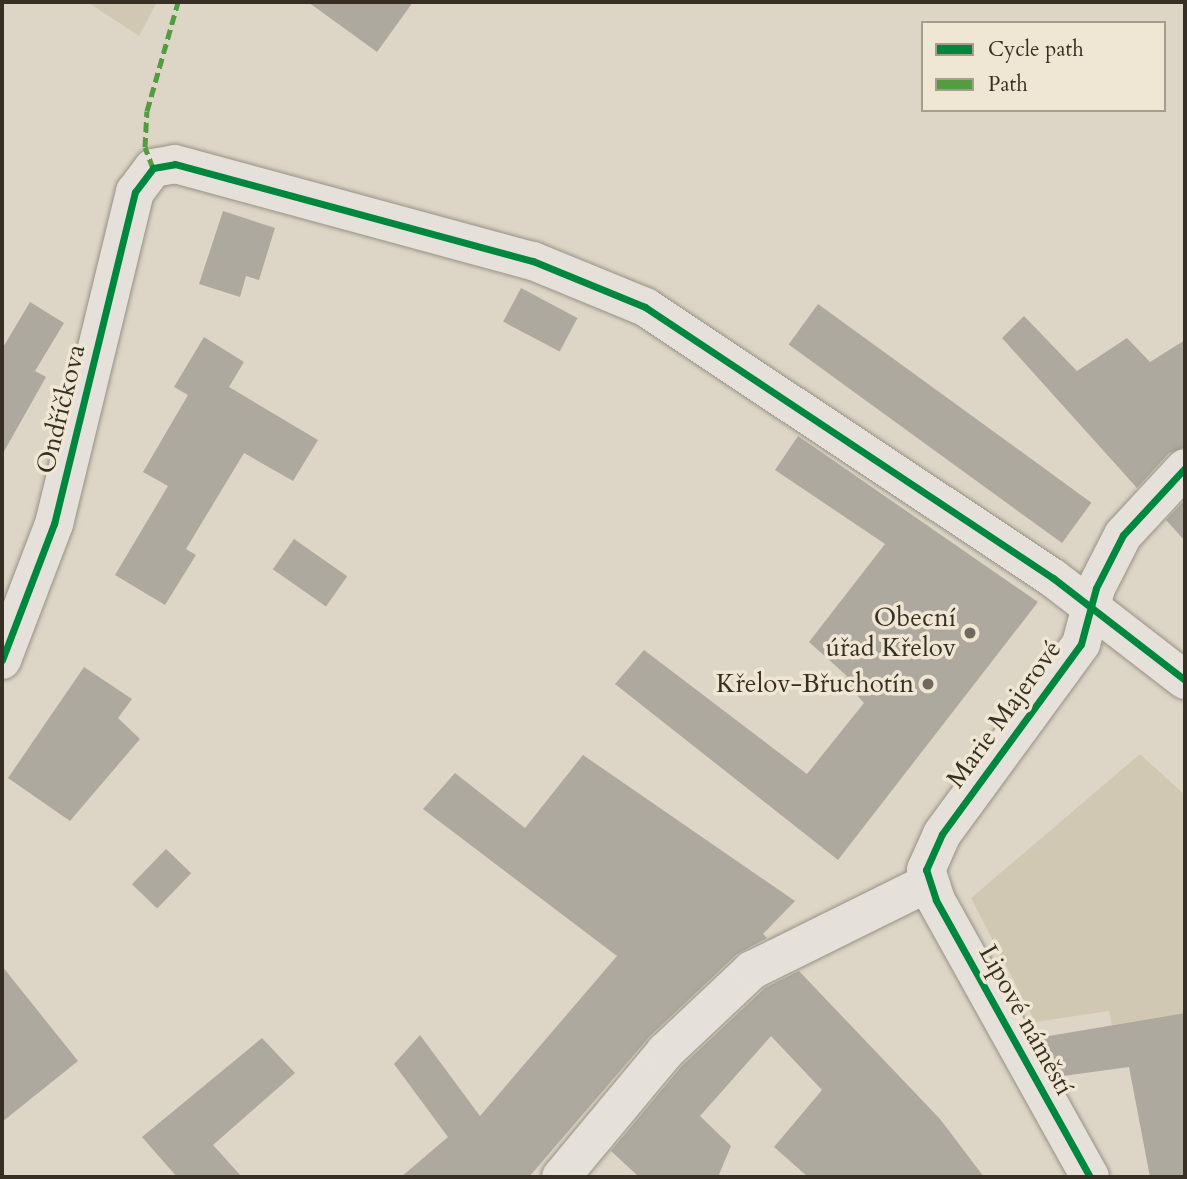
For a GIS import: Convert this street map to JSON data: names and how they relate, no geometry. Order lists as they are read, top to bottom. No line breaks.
{"streets":{"street":["Ondříčkova","Marie Majerové","Lipové náměstí"]},"crossings":[["Ondříčkova","Marie Majerové"],["Marie Majerové","Lipové náměstí"]],"places":["Obecní úřad Křelov","Křelov-Břuchotín"],"legend":["Cycle path","Path"]}
